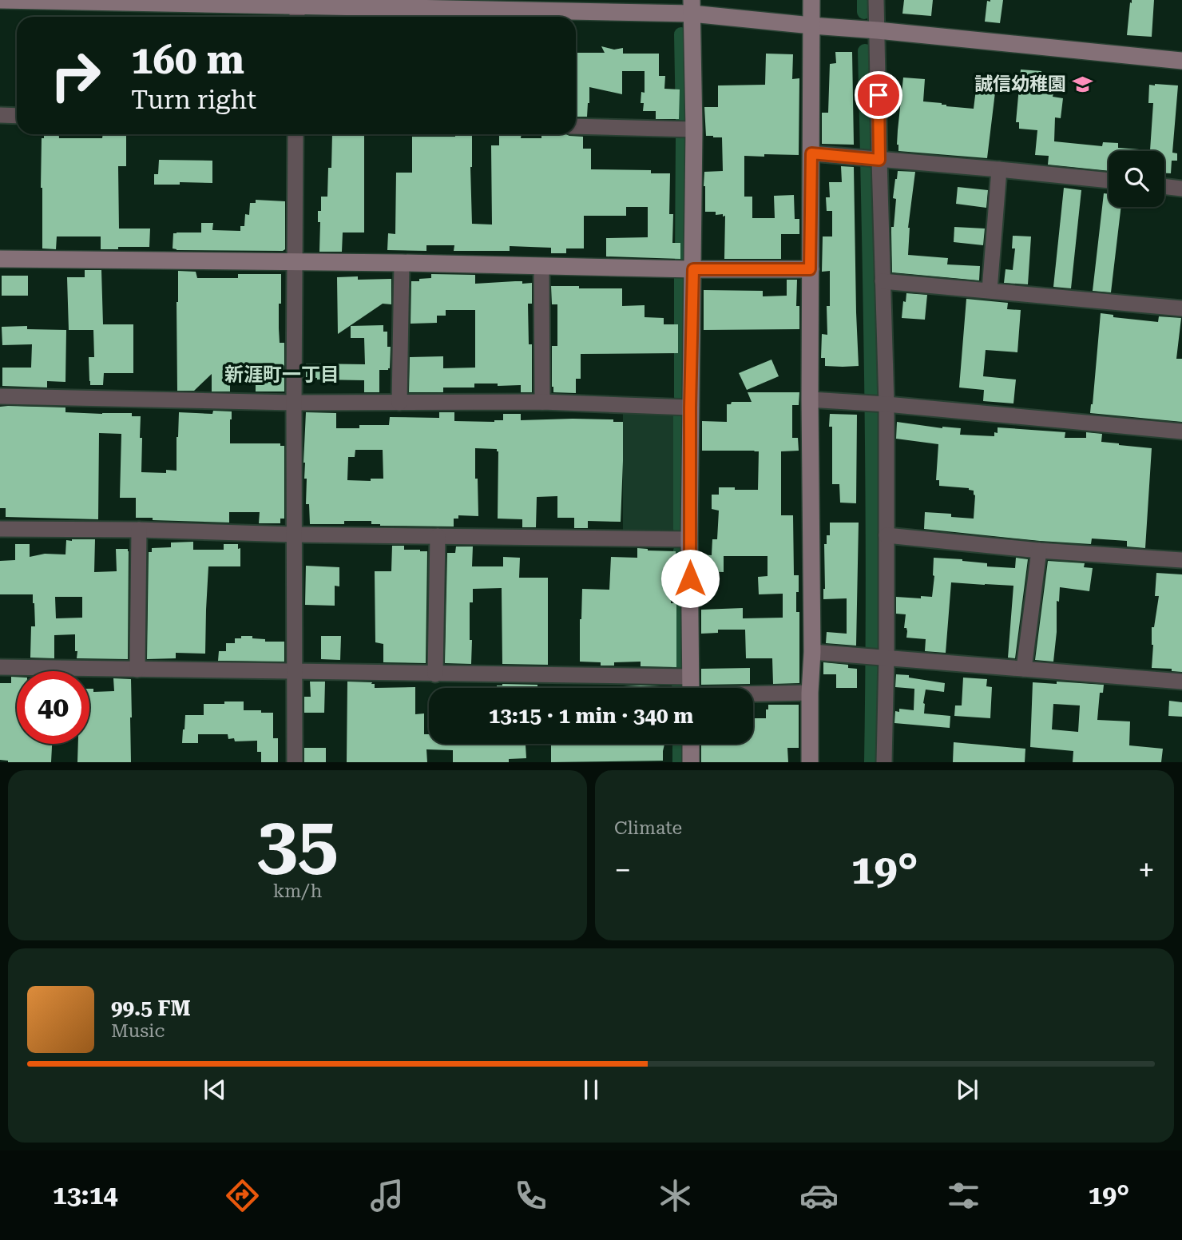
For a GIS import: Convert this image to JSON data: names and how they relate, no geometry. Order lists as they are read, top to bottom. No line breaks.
{"districts":["新涯町一丁目"],"places":{"school or university":["誠信幼稚園"]},"page":{"turn":["160 m","Turn right"],"limit":"40","trip":"13:15 · 1 min · 340 m","tile":[["35","km/h"],"Climate"],"heat":["−","19°","+"],"song":["99.5 FM","Music"],"tabs":["13:14","19°"]}}
